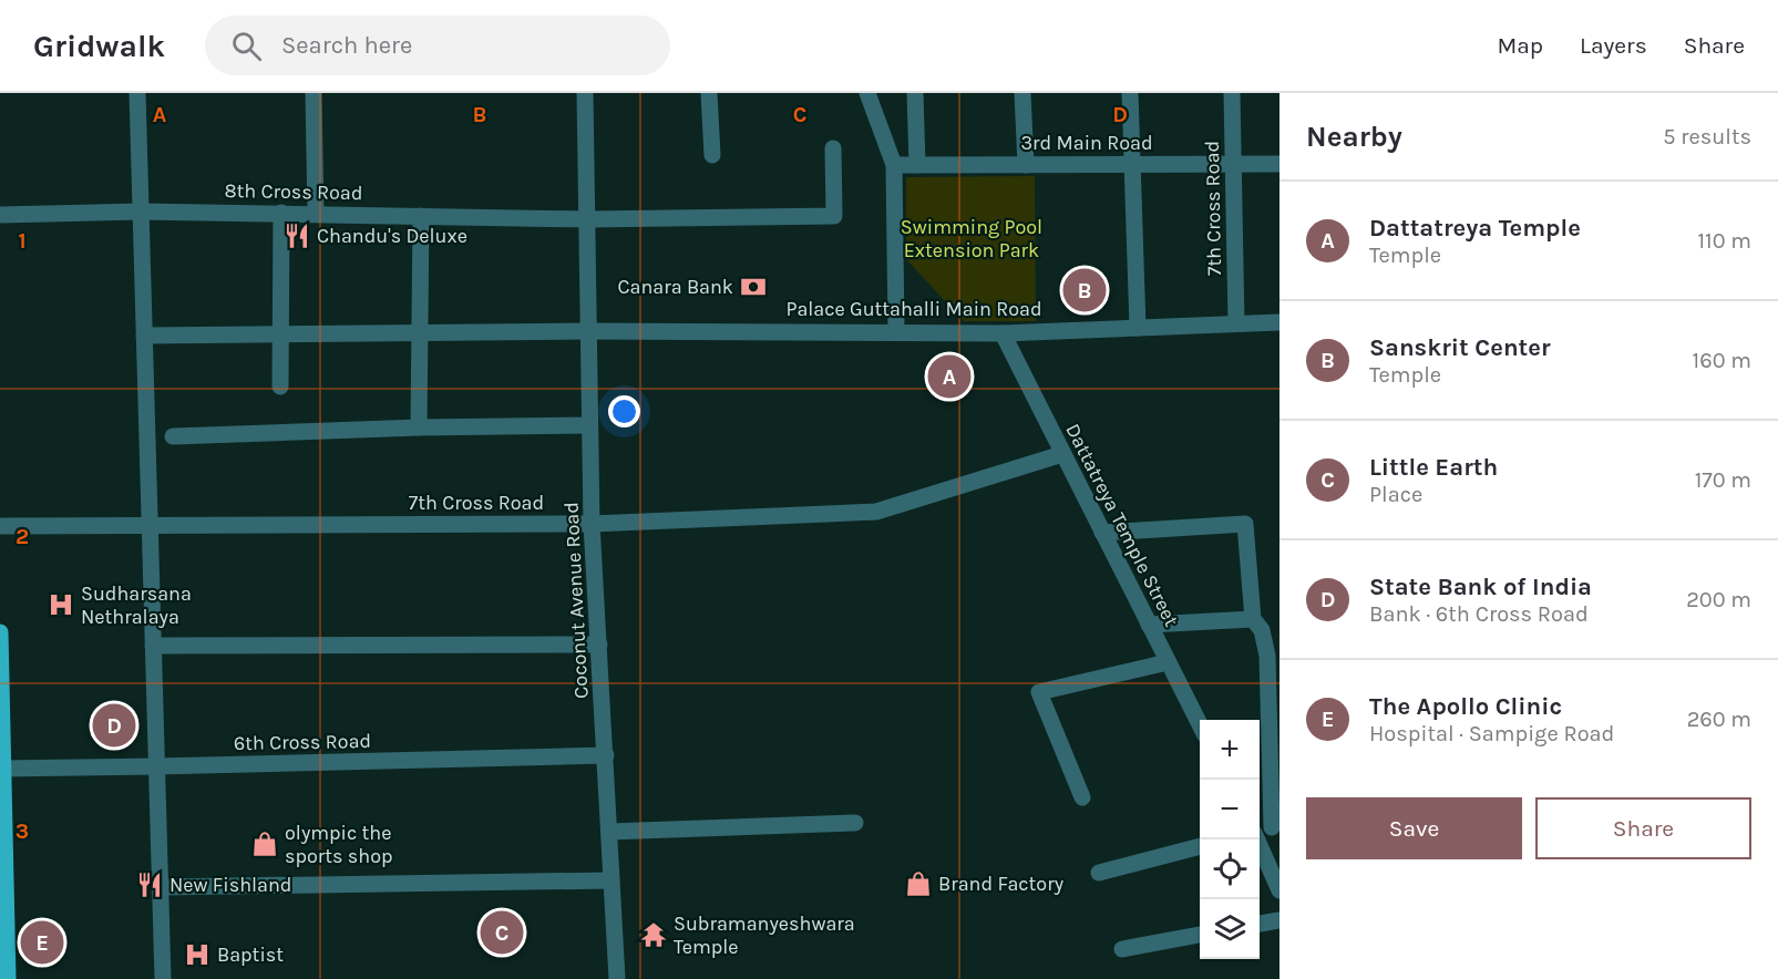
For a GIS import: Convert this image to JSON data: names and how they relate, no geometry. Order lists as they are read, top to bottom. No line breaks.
{"streets":{"street":["3rd Main Road","8th Cross Road","7th Cross Road","Palace Guttahalli Main Road","Dattatreya Temple Street","Coconut Avenue Road","6th Cross Road"]},"crossings":[["3rd Main Road","7th Cross Road"],["8th Cross Road","Coconut Avenue Road"],["7th Cross Road","Palace Guttahalli Main Road"],["7th Cross Road","Dattatreya Temple Street"],["7th Cross Road","Coconut Avenue Road"],["Palace Guttahalli Main Road","Dattatreya Temple Street"],["Palace Guttahalli Main Road","Coconut Avenue Road"],["Coconut Avenue Road","6th Cross Road"]],"parks":["Swimming Pool Extension Park"],"places":{"restaurant":["Chandu's Deluxe","New Fishland"],"bank":["Canara Bank"],"hospital":["Sudharsana Nethralaya","Baptist"],"shop":["olympic the sports shop","Brand Factory"],"temple":["Subramanyeshwara Temple"]},"page":{"header":"Gridwalk","search":"Search here","nav":["Map","Layers","Share"],"heading":["Nearby","5 results"],"list":[{"mark":"A","name":"Dattatreya Temple","note":"Temple","value":"110 m"},{"mark":"B","name":"Sanskrit Center","note":"Temple","value":"160 m"},{"mark":"C","name":"Little Earth","note":"Place","value":"170 m"},{"mark":"D","name":"State Bank of India","note":"Bank · 6th Cross Road","value":"200 m"},{"mark":"E","name":"The Apollo Clinic","note":"Hospital · Sampige Road","value":"260 m"}],"pins":["B","A","D","C","E"],"map_buttons":["+","−"],"buttons":["Save","Share"]},"grid":{"columns":["A","B","C","D"],"rows":["1","2","3"]}}
